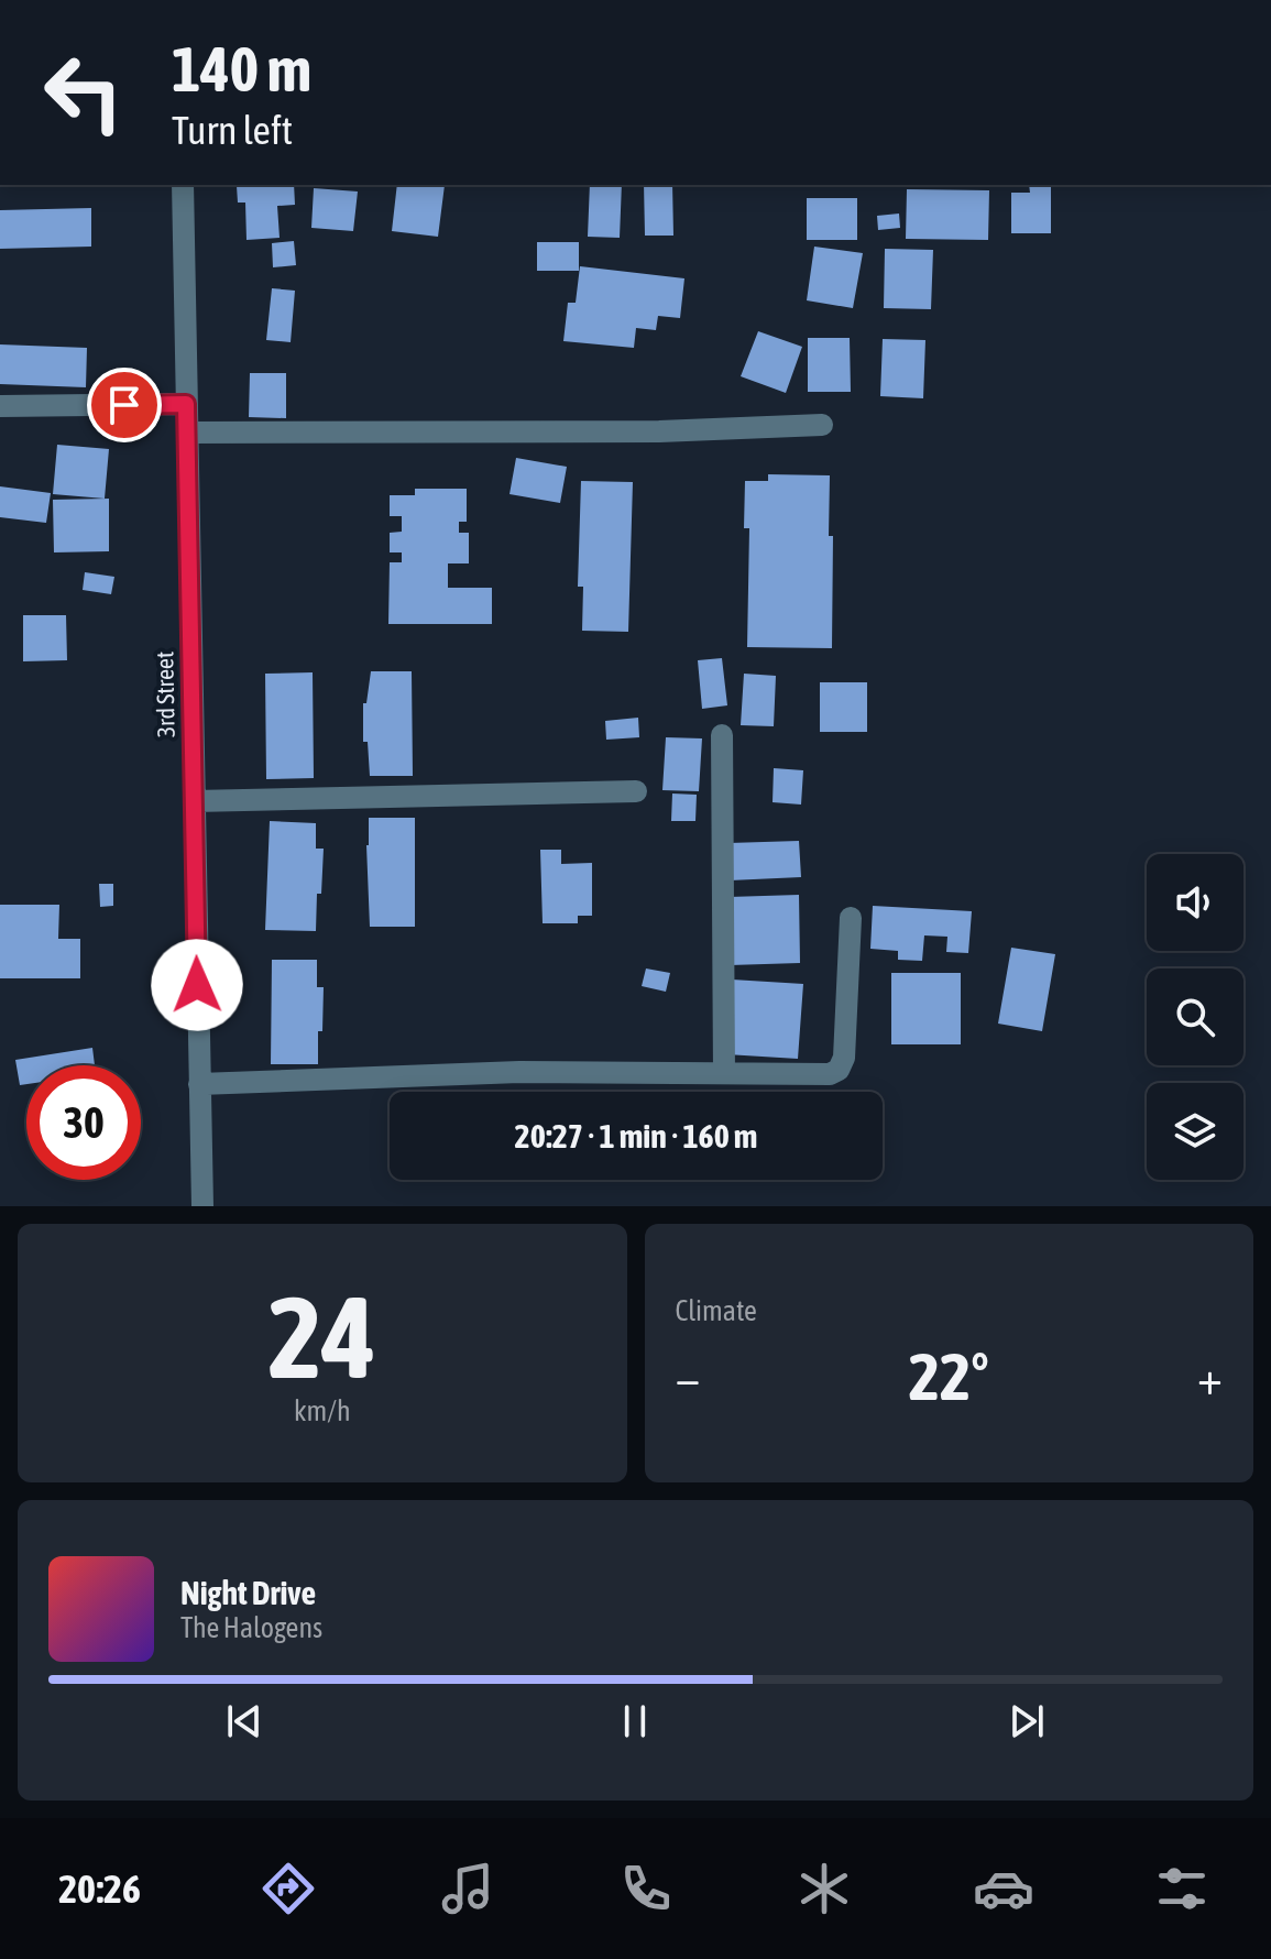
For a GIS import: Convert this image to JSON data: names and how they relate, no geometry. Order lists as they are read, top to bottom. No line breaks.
{"streets":{"street":["3rd Street"]},"page":{"turn":["140 m","Turn left"],"limit":"30","trip":"20:27 · 1 min · 160 m","tile":[["24","km/h"],"Climate"],"heat":["−","22°","+"],"song":["Night Drive","The Halogens"],"tabs":"20:26"}}
